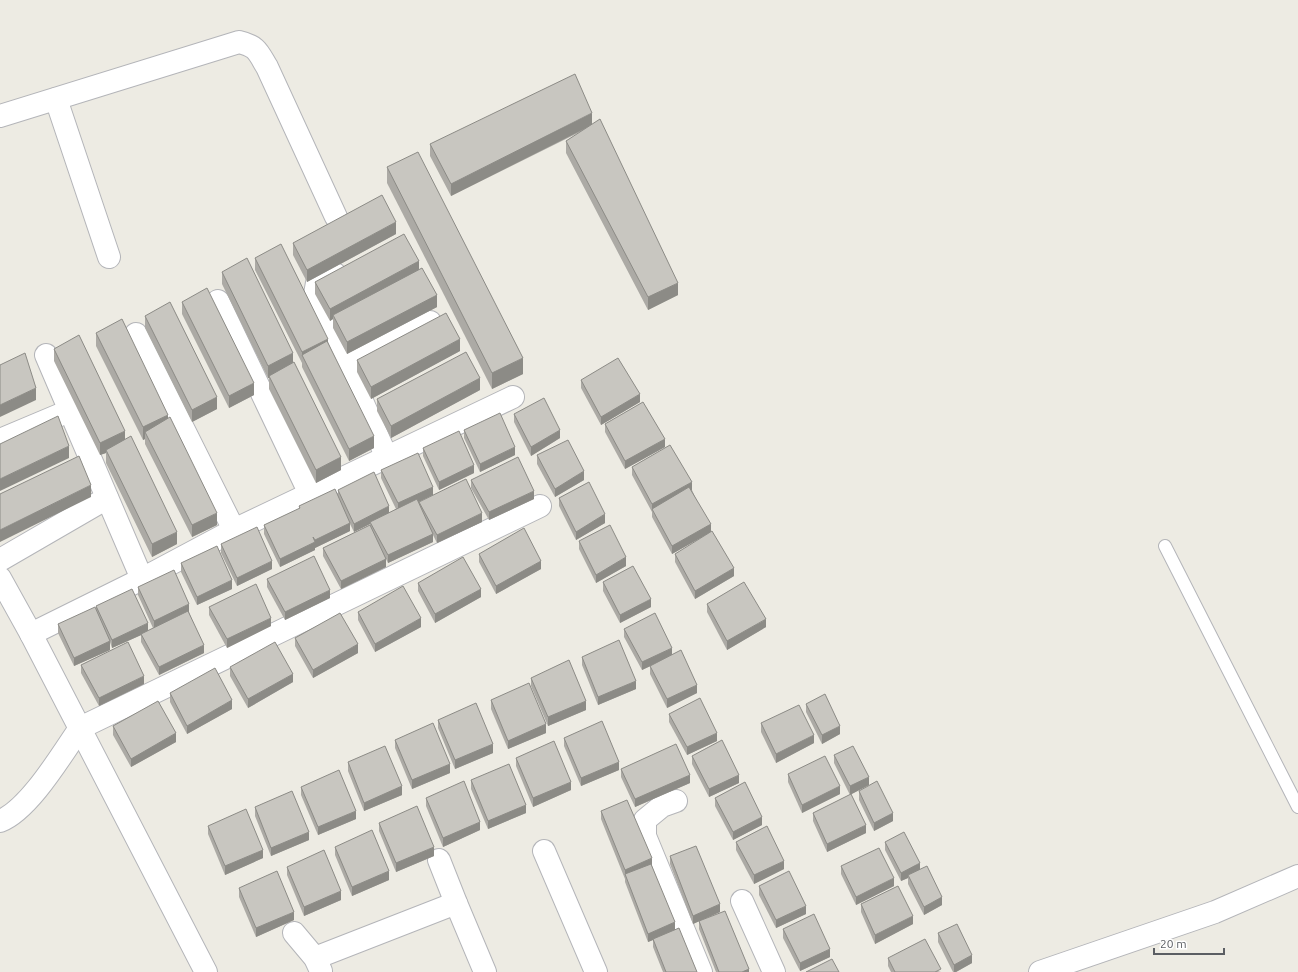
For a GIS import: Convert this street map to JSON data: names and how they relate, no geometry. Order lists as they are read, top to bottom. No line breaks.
{"scale_bar":"20 m"}
